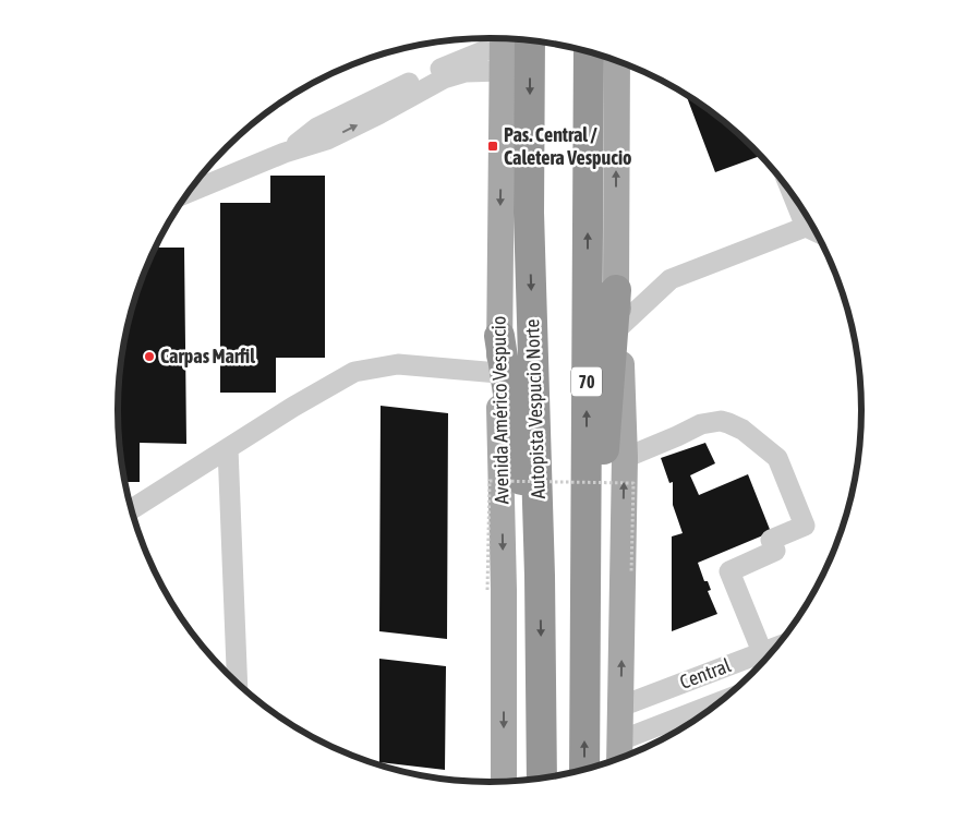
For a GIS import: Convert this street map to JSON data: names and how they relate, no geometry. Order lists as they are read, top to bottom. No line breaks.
{"streets":{"highway":["70","Autopista Vespucio Norte"],"main road":["Avenida Américo Vespucio"],"street":["Central"]},"places":{"transit":["Pas. Central / Caletera Vespucio"],"other":["Carpas Marfil"]}}
